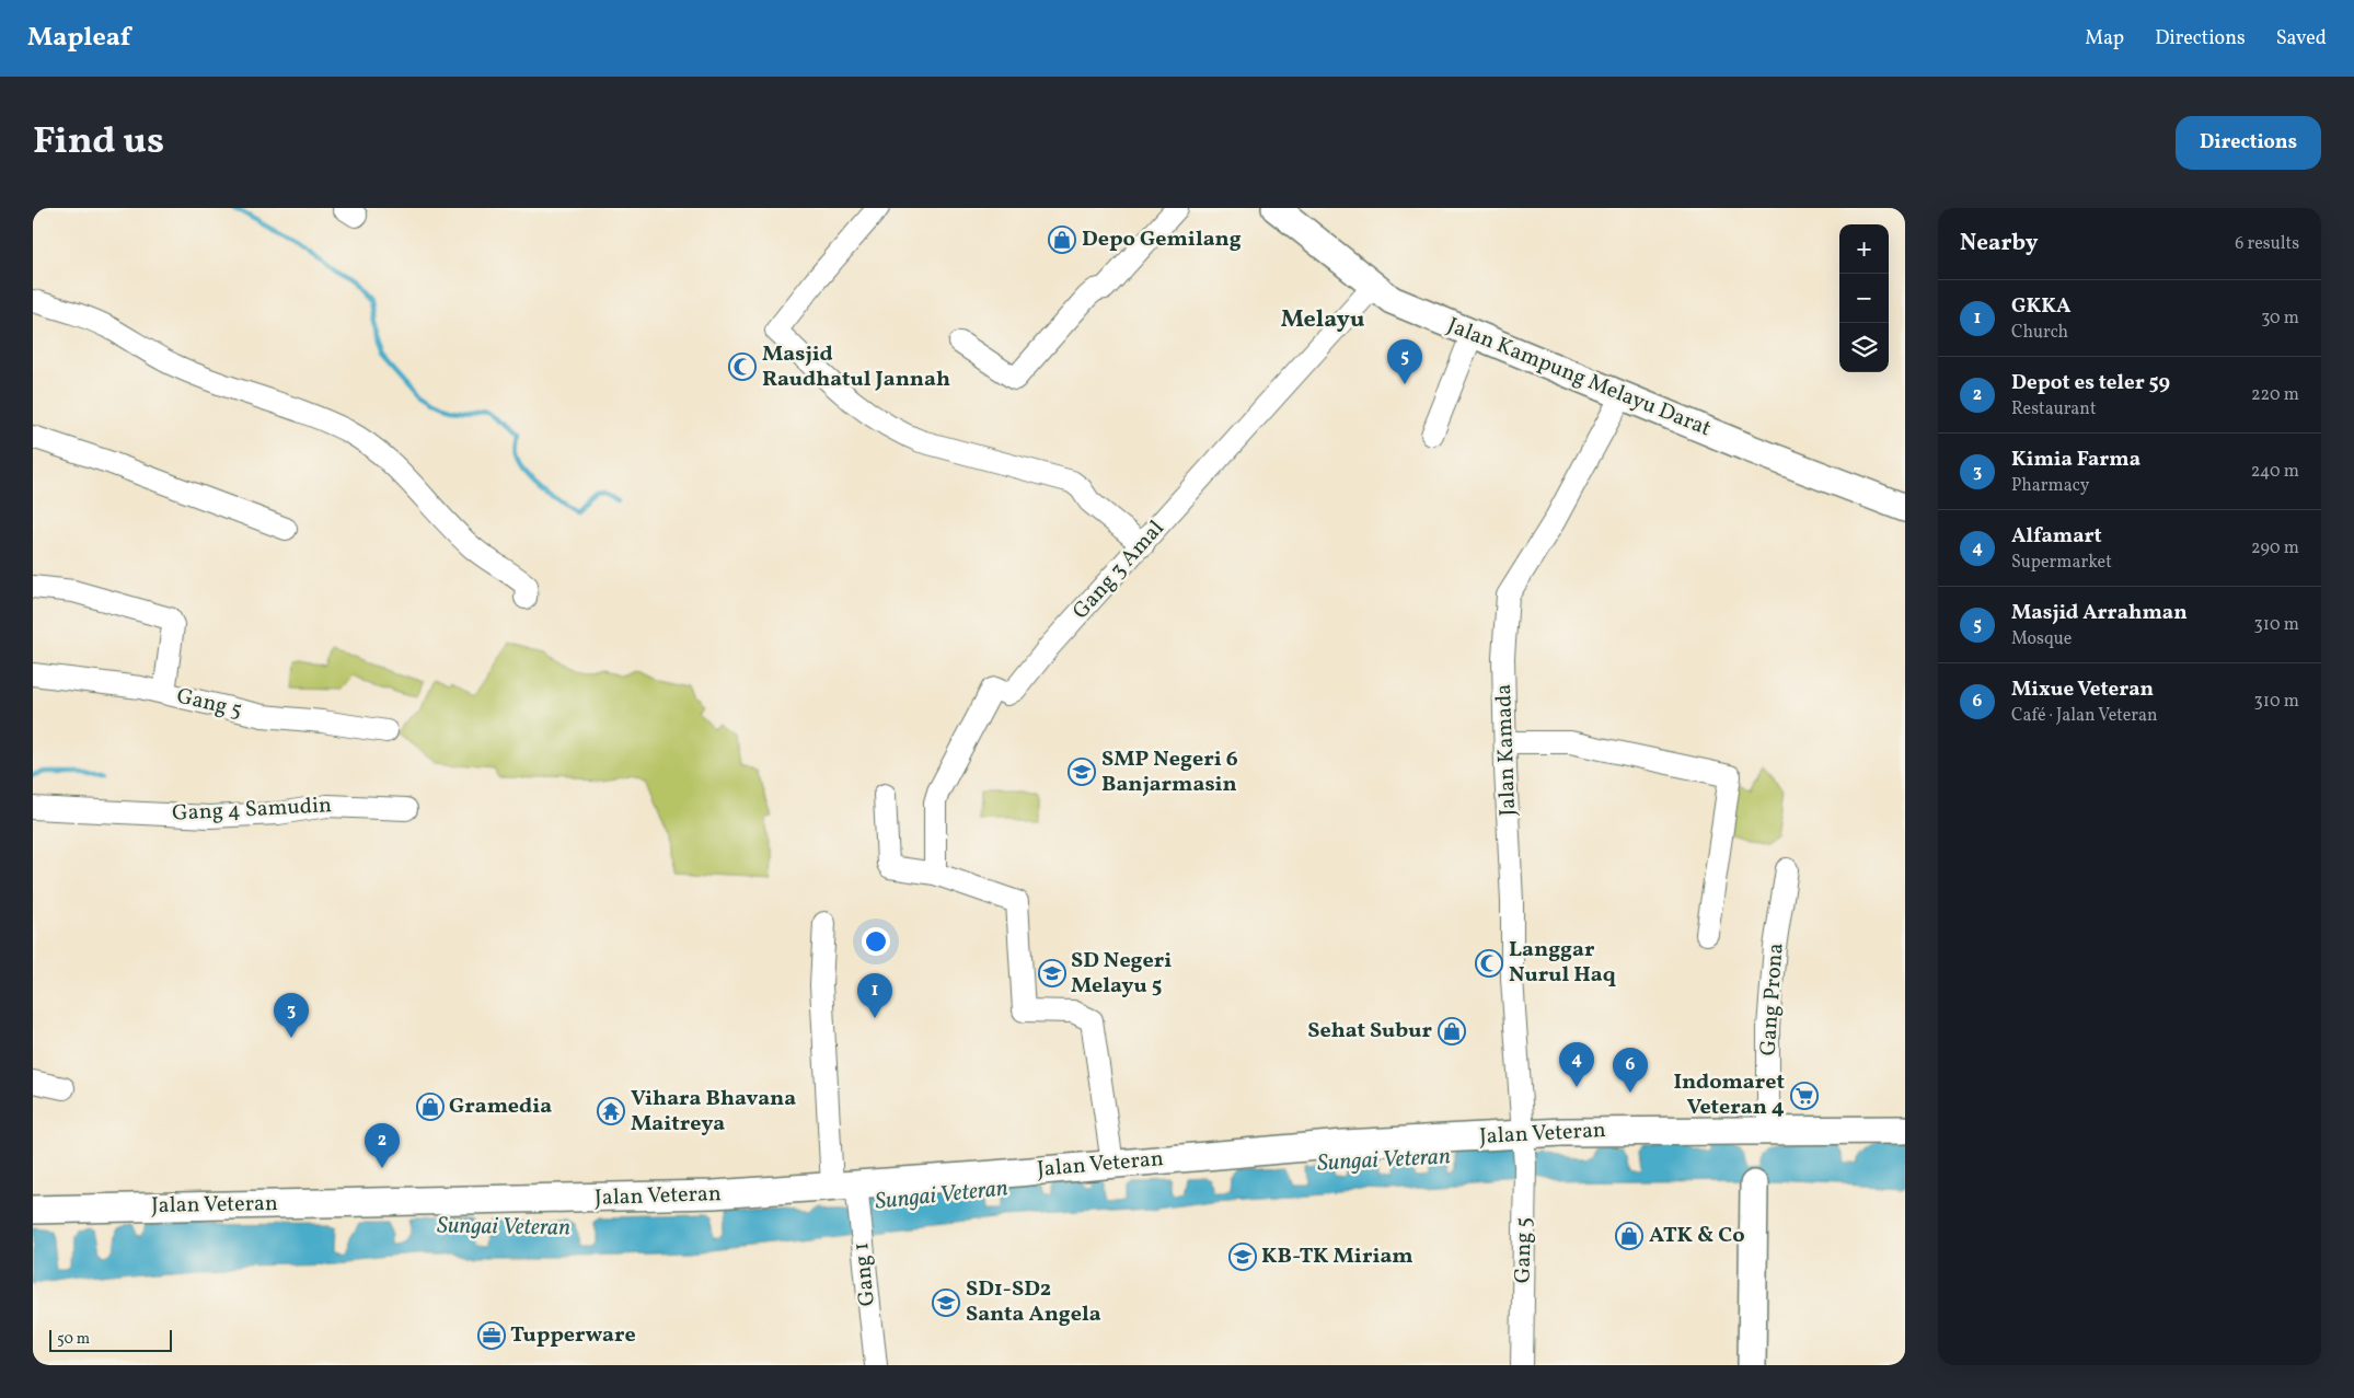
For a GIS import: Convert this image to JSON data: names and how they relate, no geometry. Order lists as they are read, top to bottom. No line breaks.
{"streets":{"main road":["Jalan Kampung Melayu Darat","Jalan Veteran"],"street":["Gang 3 Amal","Gang 5","Jalan Kamada","Gang 4 Samudin","Gang Prona","Gang 1"]},"crossings":[["Jalan Kampung Melayu Darat","Gang 3 Amal"],["Jalan Kampung Melayu Darat","Jalan Kamada"],["Gang 5","Jalan Kamada"],["Gang 5","Jalan Veteran"],["Jalan Kamada","Jalan Veteran"],["Gang Prona","Jalan Veteran"],["Jalan Veteran","Gang 1"]],"districts":["Melayu"],"water":["Sungai Veteran"],"places":{"shop":["Depo Gemilang","Sehat Subur","Gramedia","ATK & Co"],"mosque":["Masjid Raudhatul Jannah","Langgar Nurul Haq"],"school or university":["SMP Negeri 6 Banjarmasin","SD Negeri Melayu 5","KB-TK Miriam","SD1-SD2 Santa Angela"],"supermarket":["Indomaret Veteran 4"],"temple":["Vihara Bhavana Maitreya"],"office":["Tupperware"]},"scale_bar":"50 m","page":{"header":"Mapleaf","nav":["Map","Directions","Saved"],"title":"Find us","buttons":"Directions","heading":["Nearby","6 results"],"map_buttons":["+","−"],"list":[{"mark":"1","name":"GKKA","note":"Church","value":"30 m"},{"mark":"2","name":"Depot es teler 59","note":"Restaurant","value":"220 m"},{"mark":"3","name":"Kimia Farma","note":"Pharmacy","value":"240 m"},{"mark":"4","name":"Alfamart","note":"Supermarket","value":"290 m"},{"mark":"5","name":"Masjid Arrahman","note":"Mosque","value":"310 m"},{"mark":"6","name":"Mixue Veteran","note":"Café · Jalan Veteran","value":"310 m"}],"pins":["5","1","3","4","6","2"],"scale":"50 m"}}
